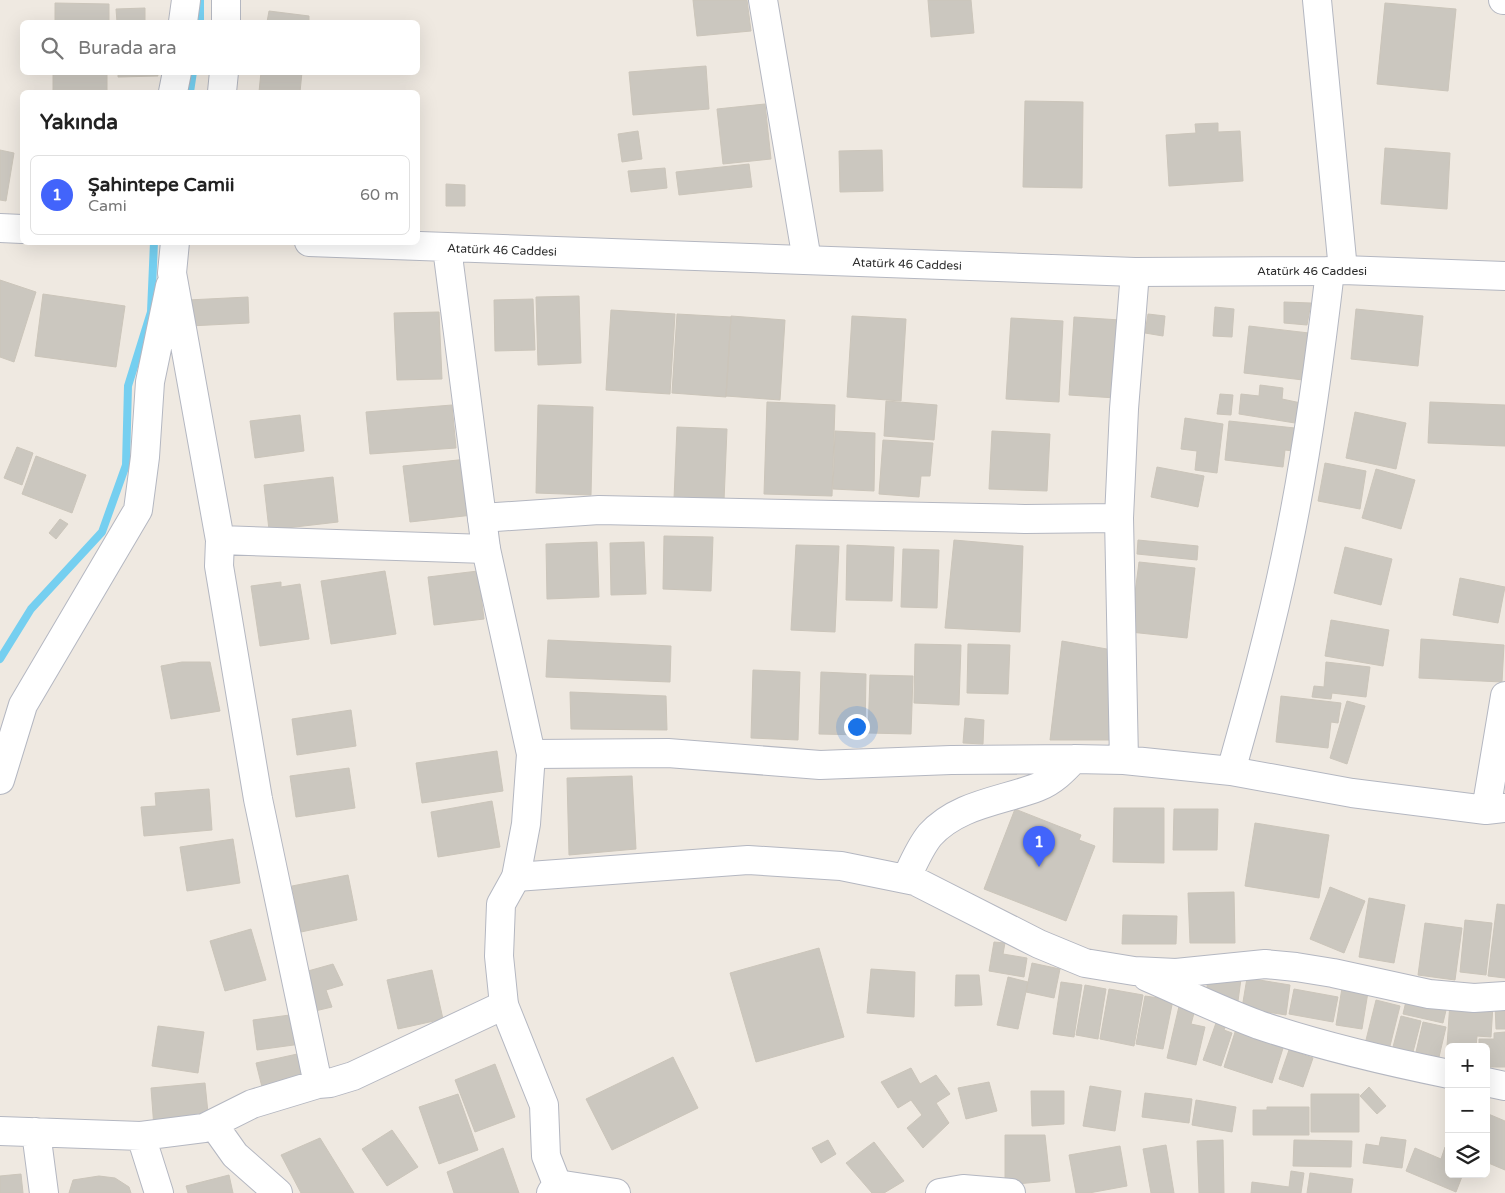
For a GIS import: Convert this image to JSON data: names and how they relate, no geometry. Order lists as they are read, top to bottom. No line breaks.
{"streets":{"street":["Atatürk 46 Caddesi"]},"page":{"search":"Burada ara","heading":"Yakında","list":[{"mark":"1","name":"Şahintepe Camii","note":"Cami","value":"60 m"}],"pins":"1","map_buttons":["+","−"]}}
